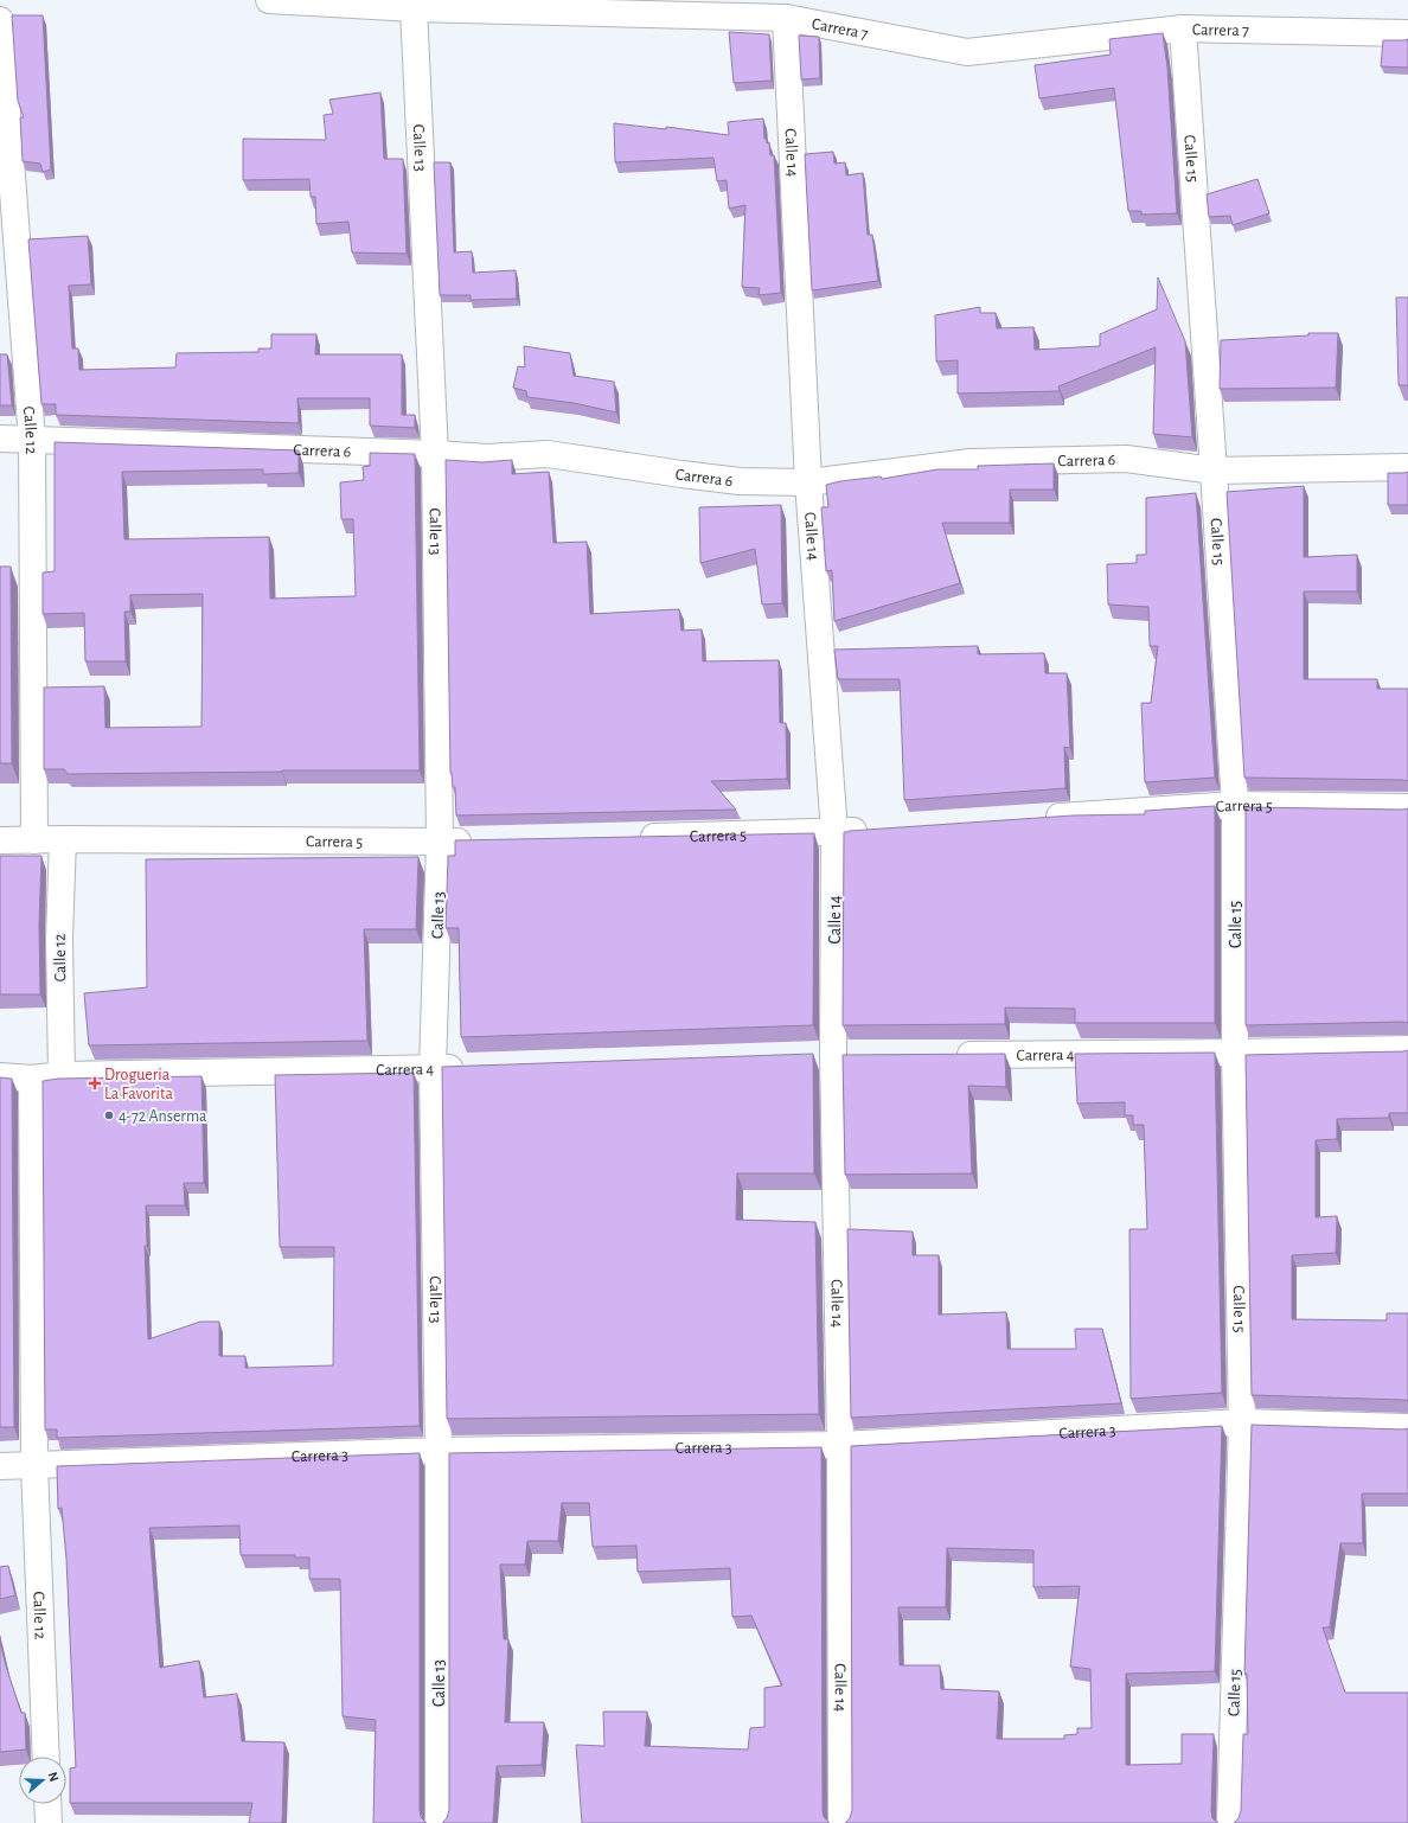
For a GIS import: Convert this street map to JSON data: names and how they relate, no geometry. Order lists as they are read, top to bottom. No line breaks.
{"streets":{"street":["Carrera 7","Calle 13","Calle 14","Calle 15","Calle 12","Carrera 6","Carrera 5","Carrera 4","Carrera 3"]},"crossings":[["Carrera 7","Calle 13"],["Carrera 7","Calle 14"],["Carrera 7","Calle 15"],["Calle 13","Carrera 6"],["Calle 13","Carrera 5"],["Calle 13","Carrera 4"],["Calle 13","Carrera 3"],["Calle 14","Carrera 6"],["Calle 14","Carrera 5"],["Calle 14","Carrera 3"],["Calle 15","Carrera 6"],["Calle 15","Carrera 5"],["Calle 15","Carrera 4"],["Calle 15","Carrera 3"],["Calle 12","Carrera 6"],["Calle 12","Carrera 5"],["Calle 12","Carrera 4"],["Calle 12","Carrera 3"]],"places":{"health":["Drogueria La Favorita"],"other":["4-72 Anserma"]},"north":"right"}
